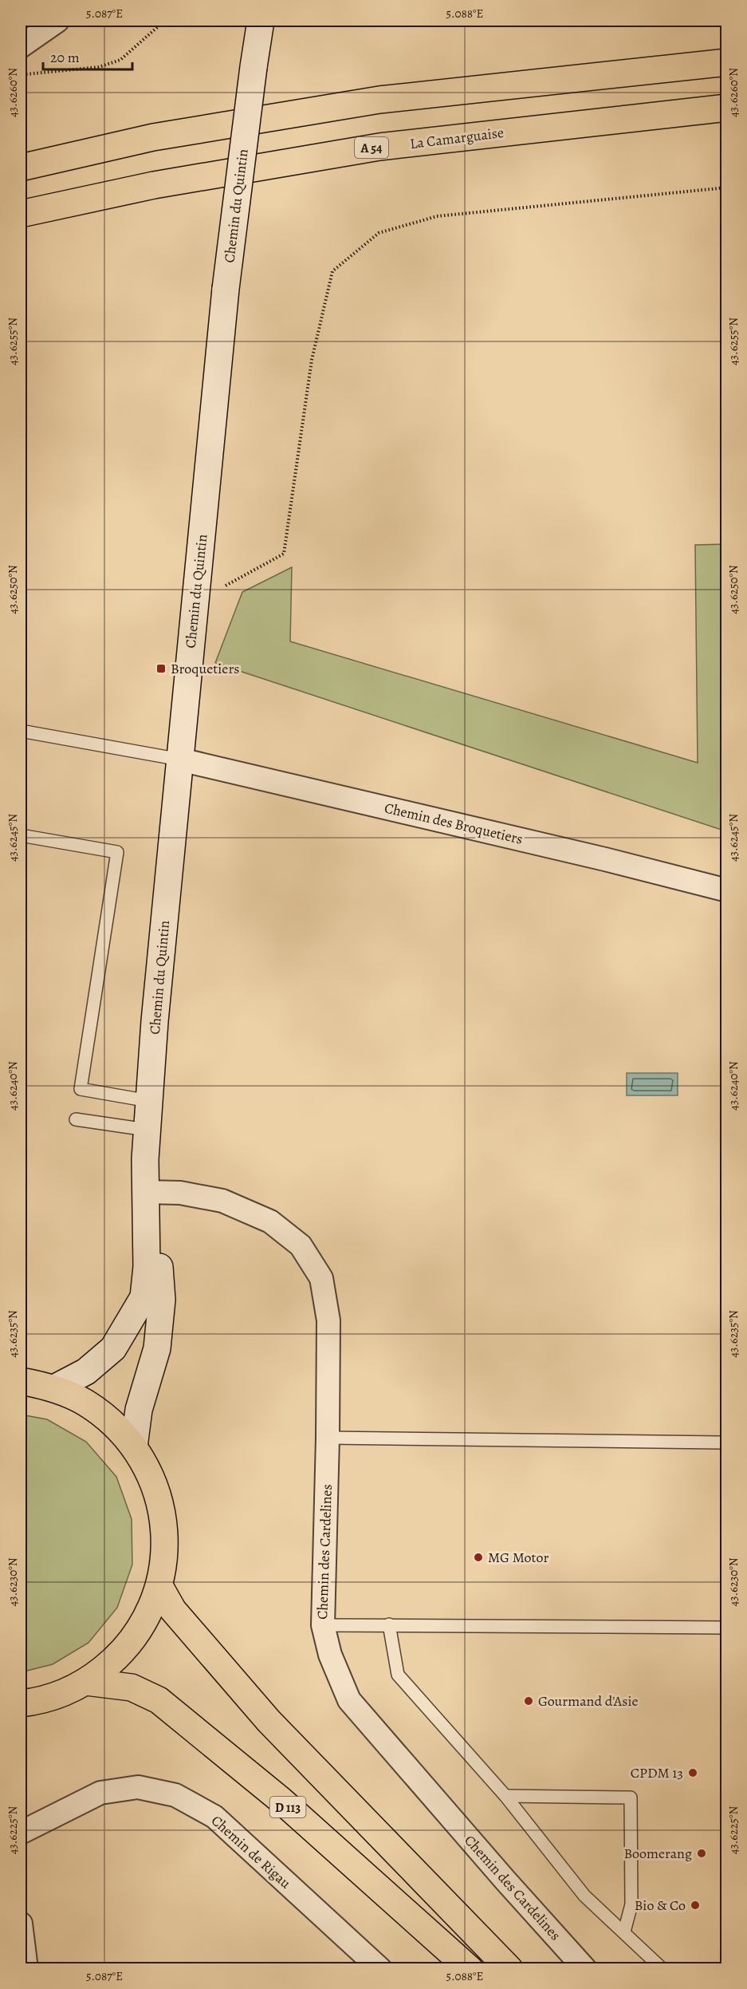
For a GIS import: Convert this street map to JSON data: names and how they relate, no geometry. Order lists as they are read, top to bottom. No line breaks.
{"streets":{"main road":["La Camarguaise","A 54","D 113"],"street":["Chemin du Quintin","Chemin des Broquetiers","Chemin des Cardelines","Chemin de Rigau"]},"crossings":[["Chemin du Quintin","Chemin des Broquetiers"],["Chemin du Quintin","Chemin des Cardelines"]],"places":{"transit":["Broquetiers"],"other":["MG Motor","Gourmand d'Asie","CPDM 13","Boomerang","Bio & Co"]},"scale_bar":"20 m","coordinates":["5.087°E","5.088°E","43.6260°N","43.6255°N","43.6250°N","43.6245°N","43.6240°N","43.6235°N","43.6230°N","43.6225°N"]}
